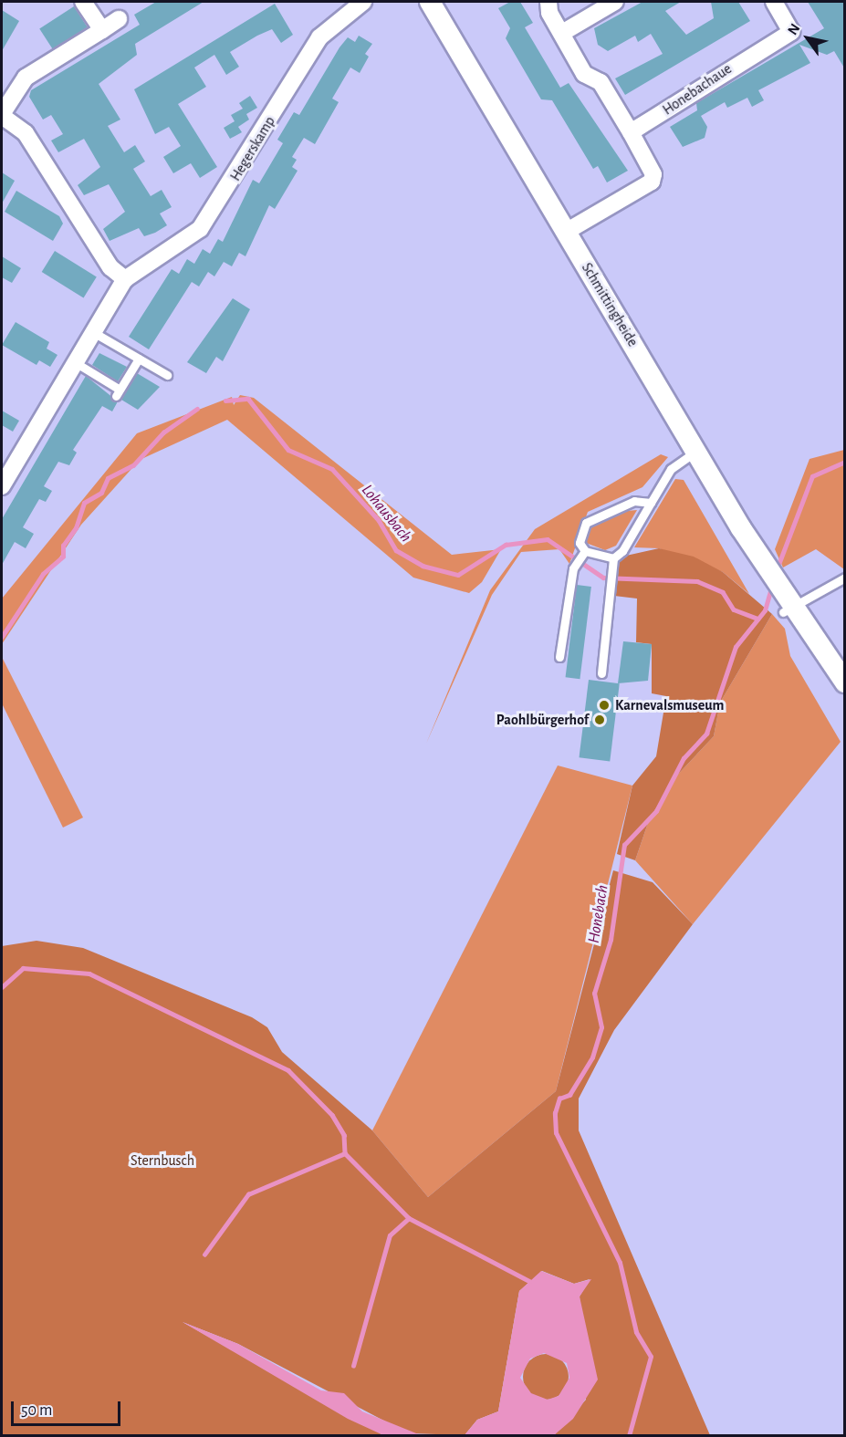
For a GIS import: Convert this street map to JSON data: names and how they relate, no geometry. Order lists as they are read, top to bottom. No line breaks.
{"streets":{"street":["Honebachaue","Hegerskamp","Schmittingheide"]},"water":["Lohausbach","Honebach"],"parks":["Sternbusch"],"places":["Karnevalsmuseum","Paohlbürgerhof"],"scale_bar":"50 m","north":"top left"}
